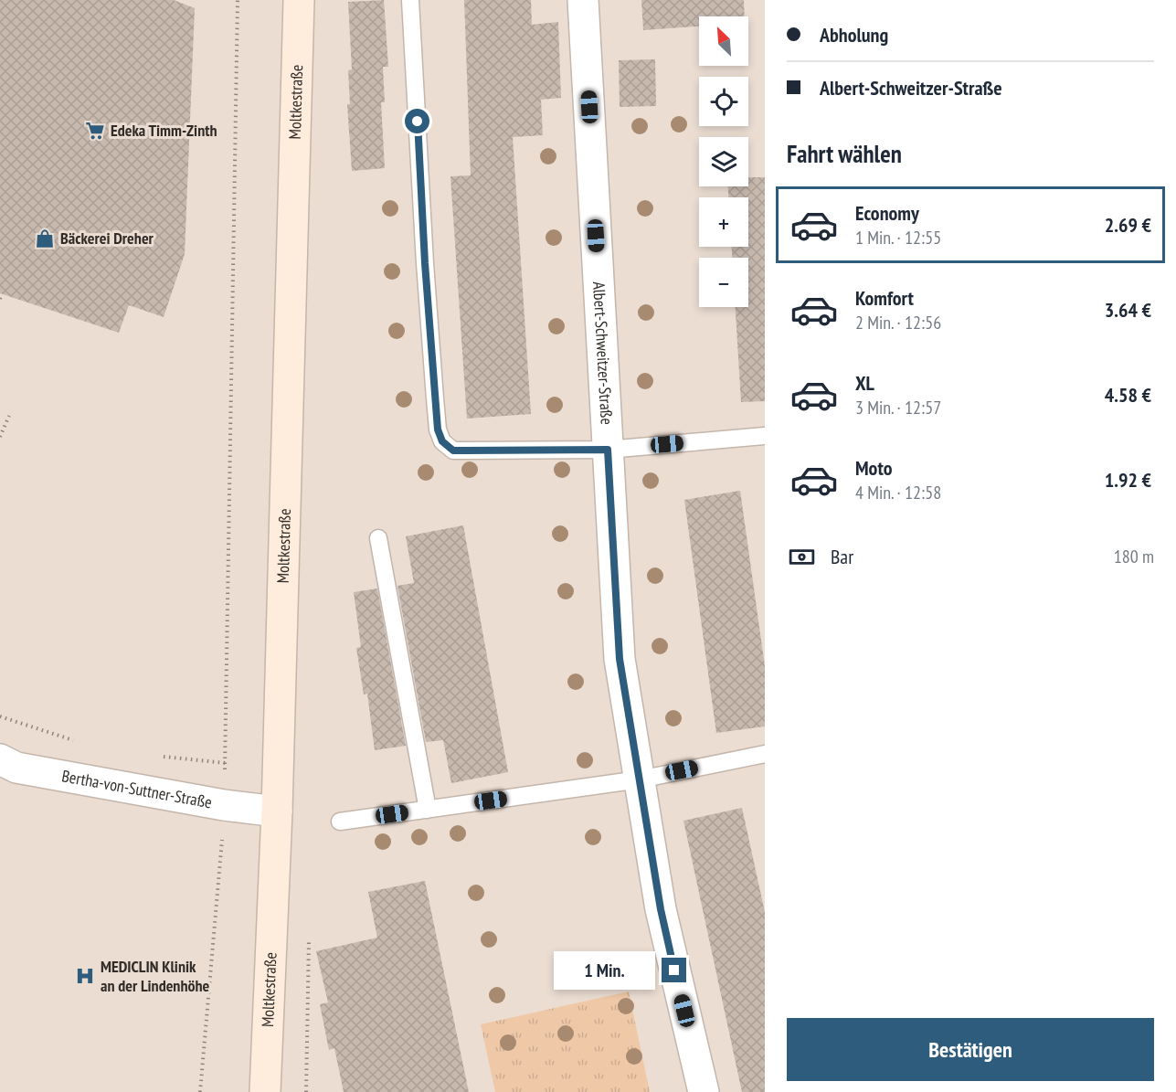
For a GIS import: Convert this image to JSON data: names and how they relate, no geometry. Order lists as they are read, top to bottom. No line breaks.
{"streets":{"street":["Moltkestraße","Albert-Schweitzer-Straße","Bertha-von-Suttner-Straße"]},"crossings":[["Moltkestraße","Bertha-von-Suttner-Straße"]],"places":{"supermarket":["Edeka Timm-Zinth"],"shop":["Bäckerei Dreher"],"hospital":["MEDICLIN Klinik an der Lindenhöhe"]},"north":"top left","page":{"banner":["Abholung","Albert-Schweitzer-Straße"],"map_buttons":["+","−"],"heading":"Fahrt wählen","list":[{"name":"Economy","note":"1 Min. · 12:55","value":"2.69 €"},{"name":"Komfort","note":"2 Min. · 12:56","value":"3.64 €"},{"name":"XL","note":"3 Min. · 12:57","value":"4.58 €"},{"name":"Moto","note":"4 Min. · 12:58","value":"1.92 €"}],"pay":["Bar","180 m"],"bubble":"1 Min.","buttons":"Bestätigen"}}
